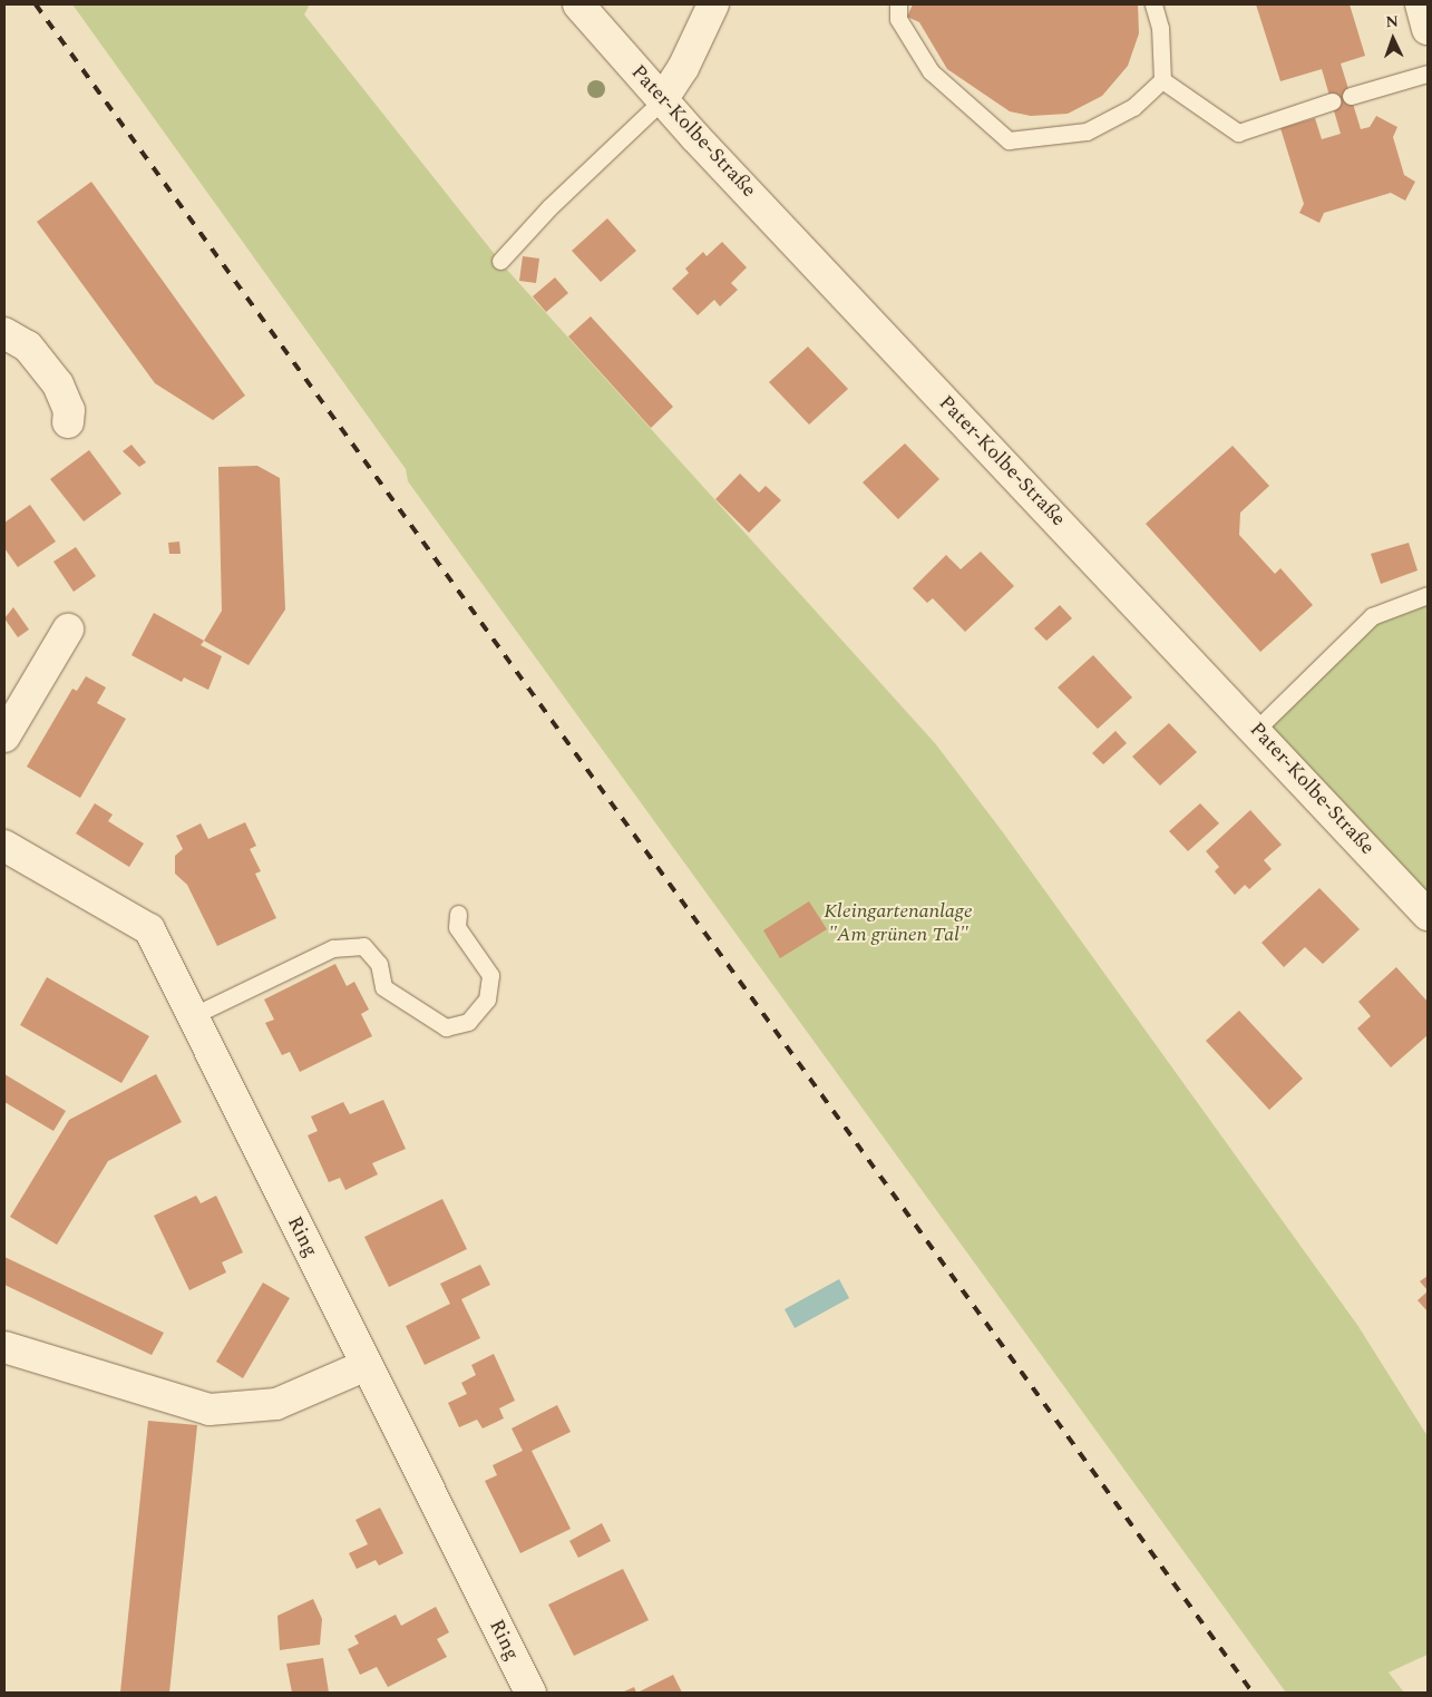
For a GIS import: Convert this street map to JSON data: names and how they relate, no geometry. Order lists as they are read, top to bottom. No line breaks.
{"streets":{"street":["Pater-Kolbe-Straße","Ring"]},"parks":["Kleingartenanlage \"Am grünen Tal\""],"north":"top"}
